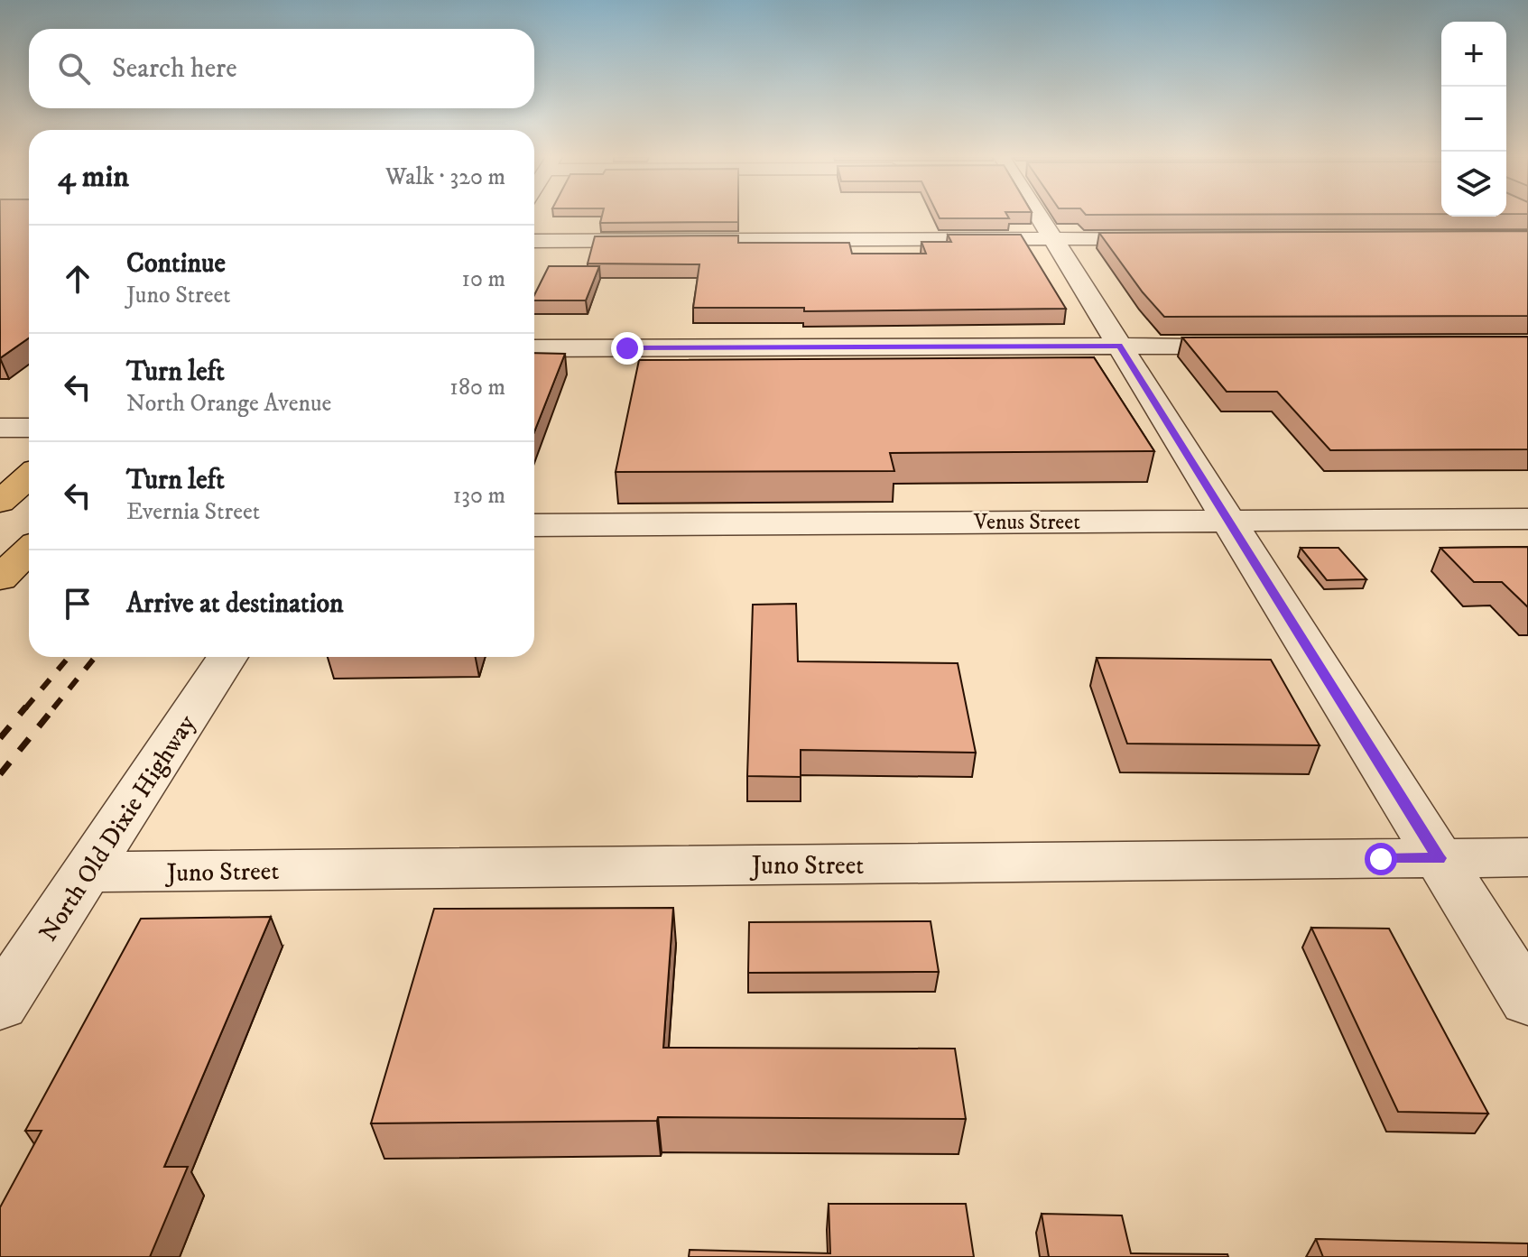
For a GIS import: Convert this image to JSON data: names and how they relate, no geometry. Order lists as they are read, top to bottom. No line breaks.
{"streets":{"street":["Venus Street","North Old Dixie Highway","Juno Street"]},"crossings":[["North Old Dixie Highway","Juno Street"]],"page":{"map_buttons":["+","−"],"search":"Search here","heading":["4 min","Walk · 320 m"],"list":[["Continue","Juno Street","10 m"],["Turn left","North Orange Avenue","180 m"],["Turn left","Evernia Street","130 m"],"Arrive at destination"]}}
